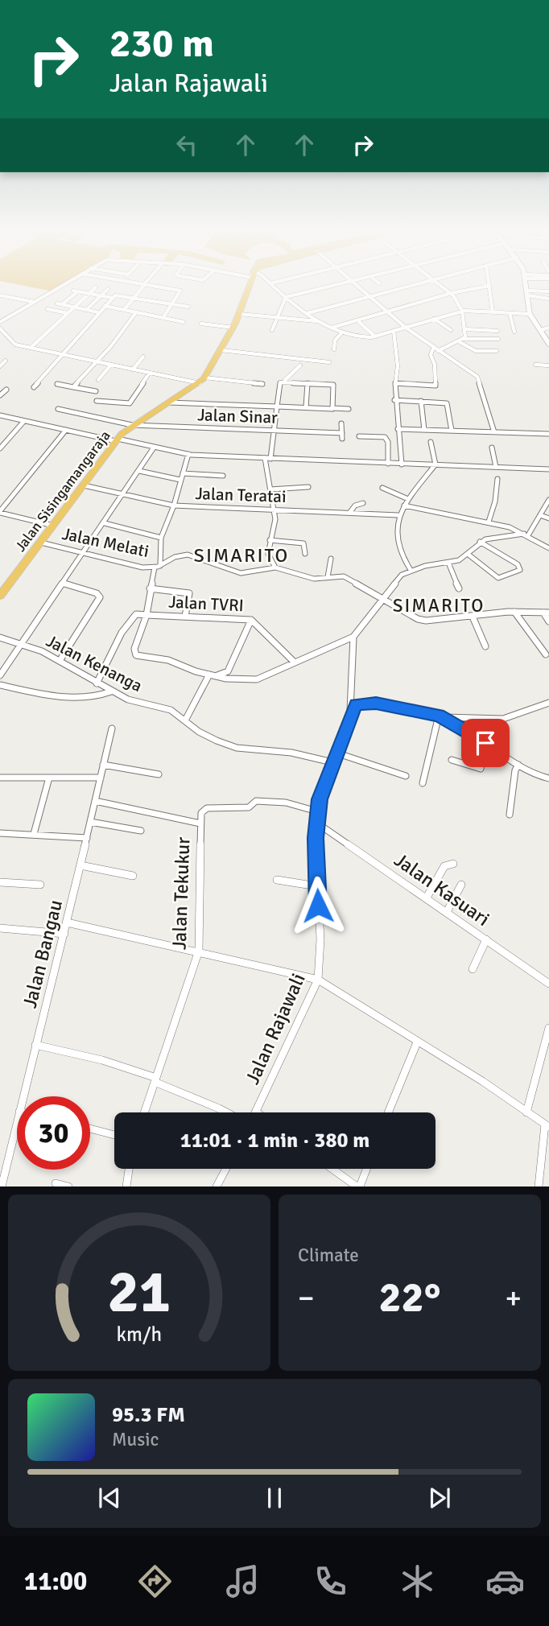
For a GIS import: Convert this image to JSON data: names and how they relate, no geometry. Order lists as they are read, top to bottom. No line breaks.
{"streets":{"highway":["Jalan Sisingamangaraja"],"street":["Jalan Sinar","Jalan Teratai","Jalan Melati","Jalan TVRI","Jalan Kenanga","Jalan Kasuari","Jalan Tekukur","Jalan Bangau","Jalan Rajawali"]},"crossings":[["Jalan Sinar","Jalan Sisingamangaraja"],["Jalan Sisingamangaraja","Jalan Teratai"],["Jalan Sisingamangaraja","Jalan Melati"],["Jalan Melati","Jalan TVRI"],["Jalan Kenanga","Jalan Rajawali"],["Jalan Kasuari","Jalan Rajawali"],["Jalan Tekukur","Jalan Rajawali"]],"districts":["SIMARITO","SIMARITO"],"page":{"turn":["230 m","Jalan Rajawali"],"limit":"30","trip":"11:01 · 1 min · 380 m","tile":"Climate","heat":["−","22°","+"],"song":["95.3 FM","Music"],"tabs":"11:00","gauge":["21","km/h"]}}
